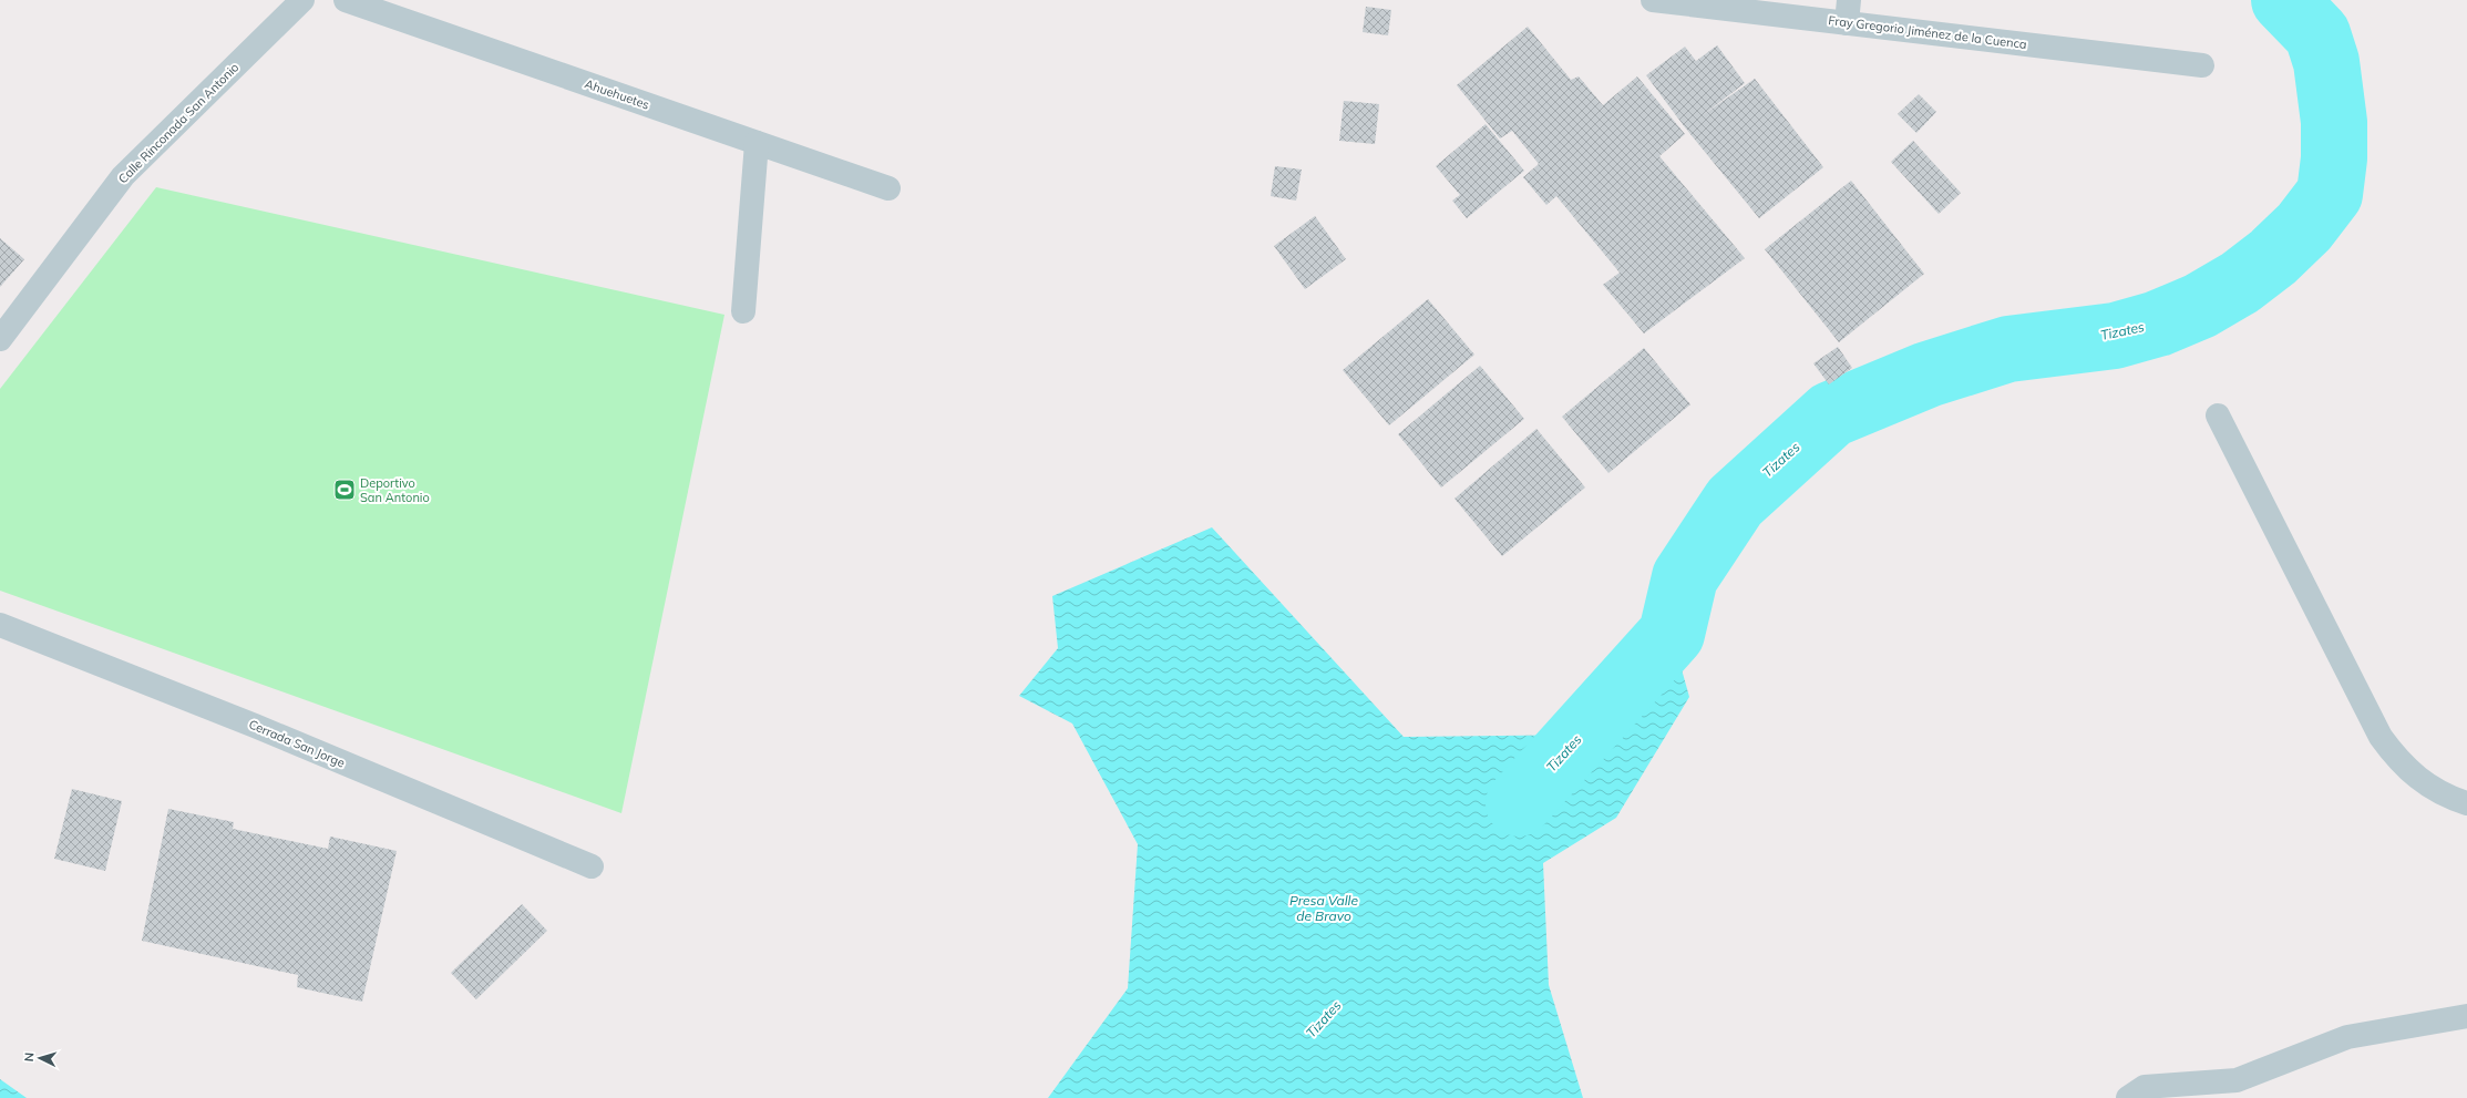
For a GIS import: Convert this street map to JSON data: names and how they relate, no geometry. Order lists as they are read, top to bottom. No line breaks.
{"streets":{"street":["Fray Gregorio Jiménez de la Cuenca","Ahuehuetes","Calle Rinconada San Antonio","Cerrada San Jorge"]},"water":["Tizates","Presa Valle de Bravo"],"places":{"sports":["Deportivo San Antonio"]},"north":"left"}
